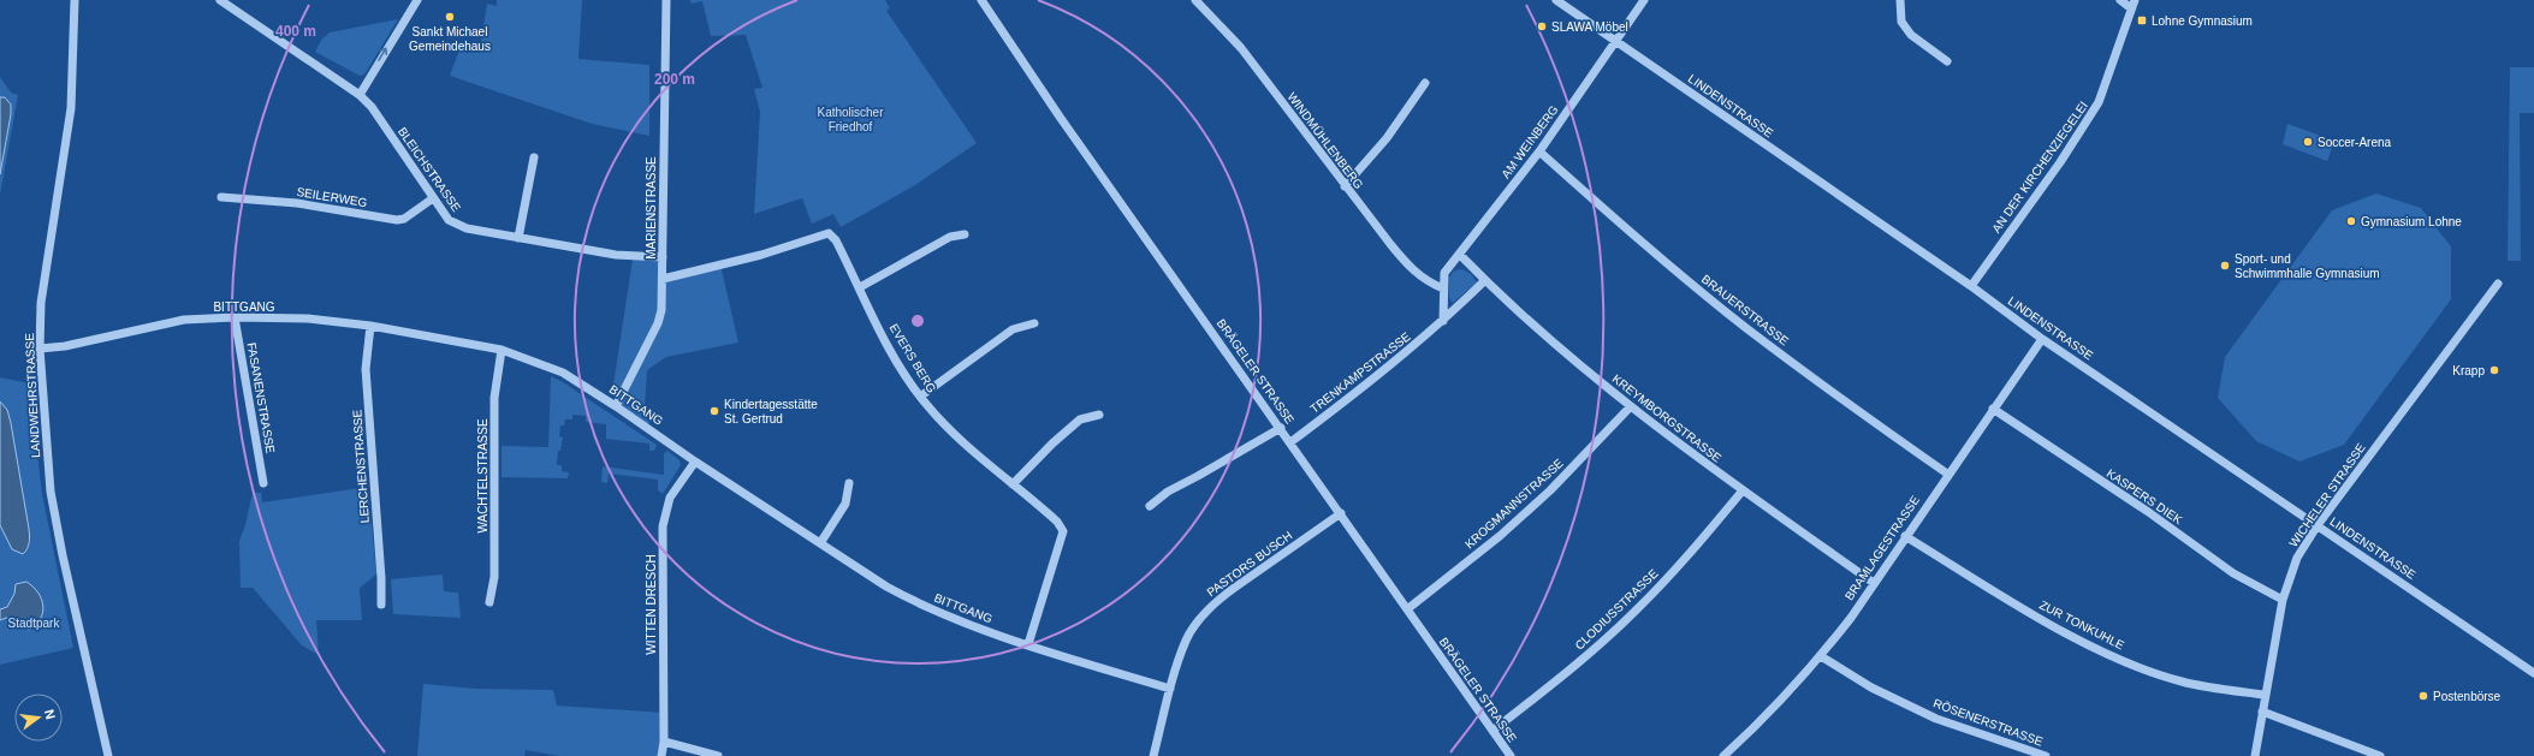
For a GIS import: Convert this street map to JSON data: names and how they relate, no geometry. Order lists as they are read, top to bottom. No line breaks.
{"streets":{"street":["LINDENSTRASSE","WINDMÜHLENBERG","AM WEINBERG","AN DER KIRCHENZIEGELEI","BLEICHSTRASSE","SEILERWEG","MARIENSTRASSE","BITTGANG","BRAUERSTRASSE","EVERS BERG","BRÄGELER STRASSE","TRENKAMPSTRASSE","LANDWEHRSTRASSE","FASANENSTRASSE","KREYMBORGSTRASSE","LERCHENSTRASSE","WACHTELSTRASSE","WICHELER STRASSE","KASPERS DIEK","KROGMANNSTRASSE","BRAMLAGESTRASSE","PASTORS BUSCH","WITTEN DRESCH","CLODIUSSTRASSE","ZUR TONKUHLE","RÖSENERSTRASSE"]},"crossings":[["LINDENSTRASSE","AM WEINBERG"],["LINDENSTRASSE","AN DER KIRCHENZIEGELEI"],["LINDENSTRASSE","WICHELER STRASSE"],["LINDENSTRASSE","BRAMLAGESTRASSE"],["AM WEINBERG","BRAUERSTRASSE"],["AM WEINBERG","KREYMBORGSTRASSE"],["BLEICHSTRASSE","SEILERWEG"],["BLEICHSTRASSE","MARIENSTRASSE"],["MARIENSTRASSE","BITTGANG"],["MARIENSTRASSE","EVERS BERG"],["BITTGANG","EVERS BERG"],["BITTGANG","LANDWEHRSTRASSE"],["BITTGANG","FASANENSTRASSE"],["BITTGANG","LERCHENSTRASSE"],["BITTGANG","WACHTELSTRASSE"],["BITTGANG","PASTORS BUSCH"],["BITTGANG","WITTEN DRESCH"],["BRAUERSTRASSE","BRAMLAGESTRASSE"],["BRÄGELER STRASSE","TRENKAMPSTRASSE"],["BRÄGELER STRASSE","KROGMANNSTRASSE"],["BRÄGELER STRASSE","PASTORS BUSCH"],["BRÄGELER STRASSE","CLODIUSSTRASSE"],["TRENKAMPSTRASSE","KREYMBORGSTRASSE"],["KREYMBORGSTRASSE","KROGMANNSTRASSE"],["KREYMBORGSTRASSE","BRAMLAGESTRASSE"],["KREYMBORGSTRASSE","CLODIUSSTRASSE"],["WICHELER STRASSE","KASPERS DIEK"],["WICHELER STRASSE","ZUR TONKUHLE"],["KASPERS DIEK","BRAMLAGESTRASSE"],["BRAMLAGESTRASSE","ZUR TONKUHLE"],["BRAMLAGESTRASSE","RÖSENERSTRASSE"]],"parks":["Katholischer Friedhof","Stadtpark"],"places":{"other":["Sankt Michael Gemeindehaus","SLAWA Möbel","Soccer-Arena","Gymnasium Lohne","Sport- und Schwimmhalle Gymnasium","Krapp","Kindertagesstätte St. Gertrud","Postenbörse"],"transit":["Lohne Gymnasium"]},"north":"right","rings":["400 m","200 m"]}
